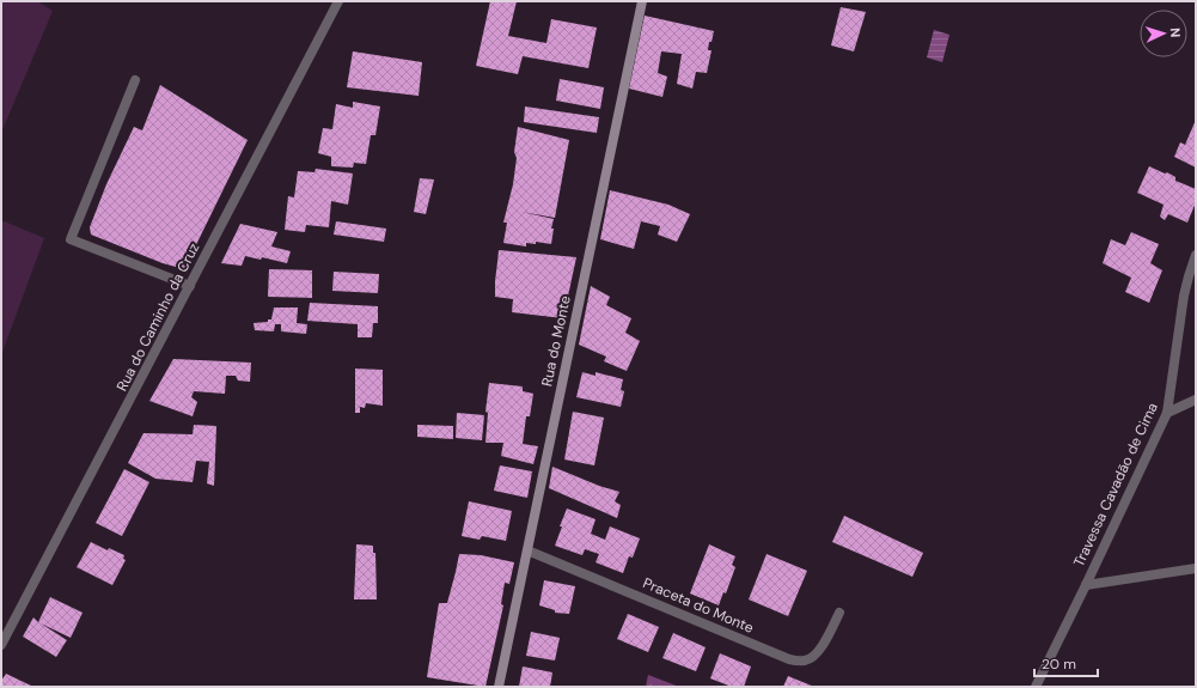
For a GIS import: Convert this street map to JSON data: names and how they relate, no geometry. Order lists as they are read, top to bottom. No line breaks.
{"streets":{"street":["Rua do Caminho da Cruz","Rua do Monte","Travessa Cavadão de Cima","Praceta do Monte"]},"crossings":[["Rua do Monte","Praceta do Monte"]],"scale_bar":"20 m","north":"right"}
